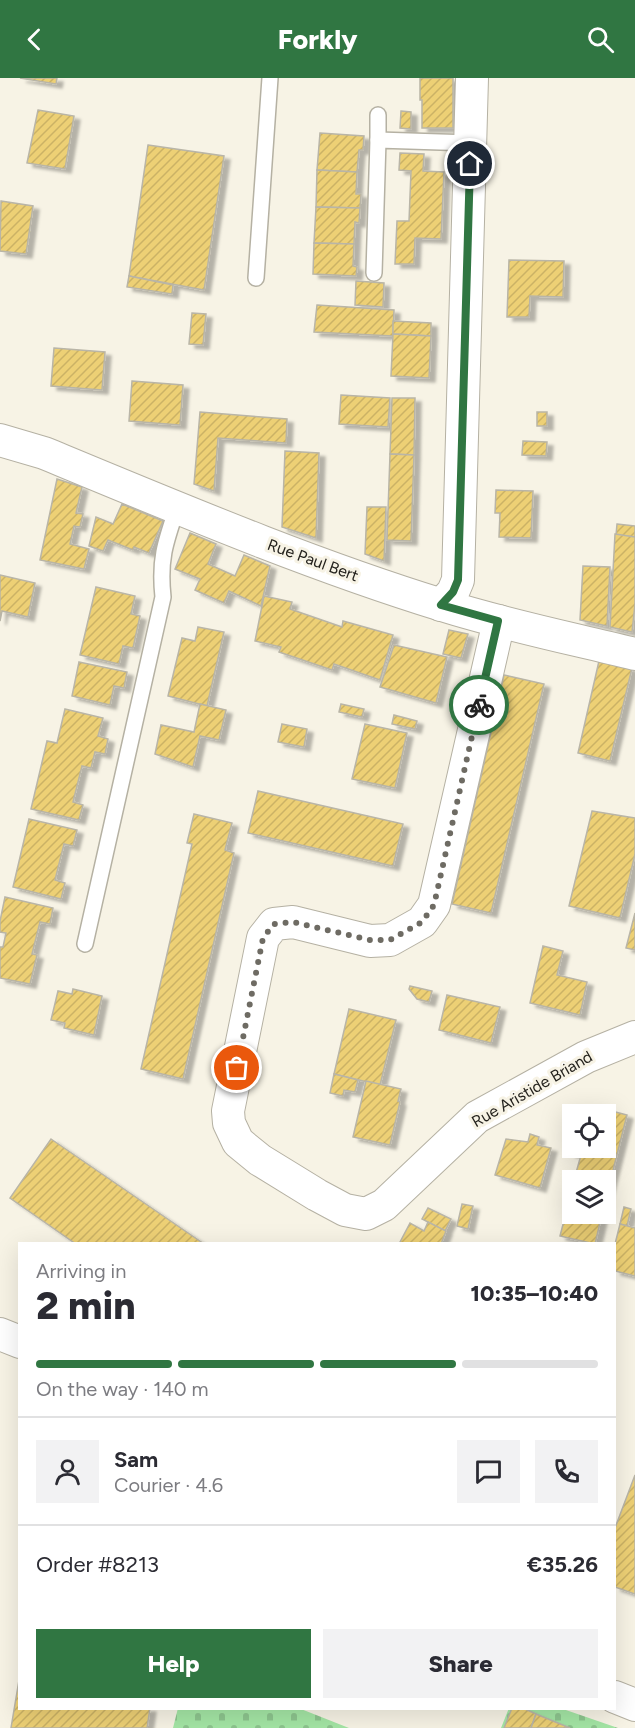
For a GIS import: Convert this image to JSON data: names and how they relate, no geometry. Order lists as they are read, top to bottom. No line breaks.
{"streets":{"street":["Rue Paul Bert","Rue Aristide Briand"]},"crossings":[["Rue Paul Bert","Rue Aristide Briand"]],"page":{"header":"Forkly","heading":["2 min","Arriving in","10:35–10:40"],"panel":["Sam","Courier · 4.6","Order #8213","€35.26"],"bar":"On the way · 140 m","buttons":["Help","Share"]}}
